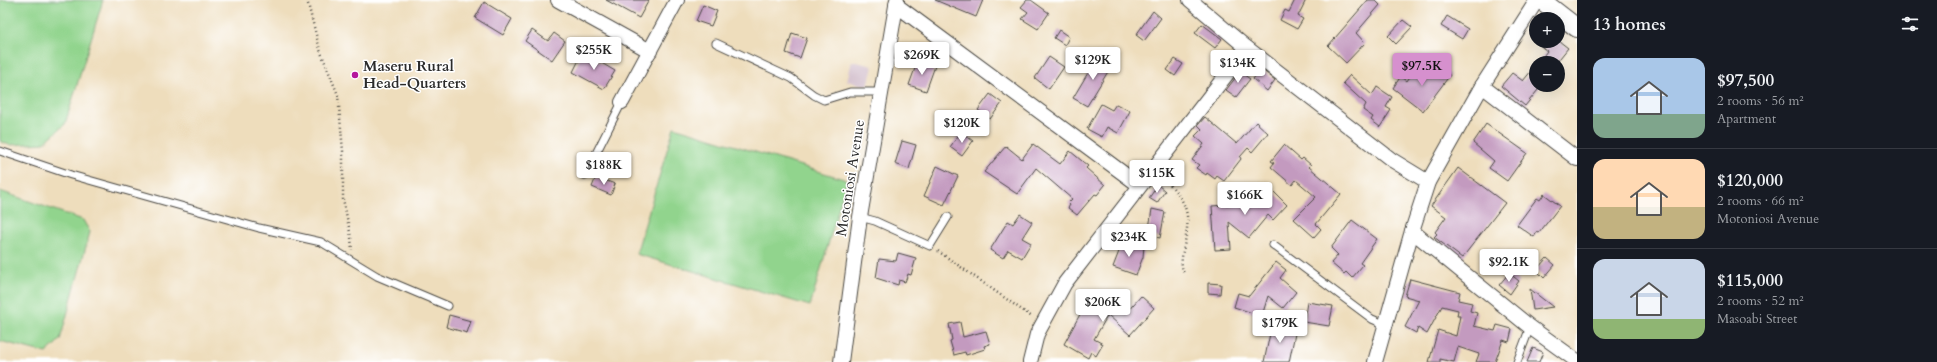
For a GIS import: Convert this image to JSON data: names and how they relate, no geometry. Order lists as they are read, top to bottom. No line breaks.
{"streets":{"street":["Motoniosi Avenue"]},"places":["Maseru Rural Head-Quarters"],"page":{"heading":"13 homes","map_buttons":["+","−"],"price":["$255K","$269K","$129K","$134K","$97.5K","$120K","$188K","$115K","$166K","$234K","$92.1K","$206K","$179K"],"list":[{"name":"$97,500","note":"2 rooms · 56 m² · Apartment"},{"name":"$120,000","note":"2 rooms · 66 m² · Motoniosi Avenue"},{"name":"$115,000","note":"2 rooms · 52 m² · Masoabi Street"}]}}
